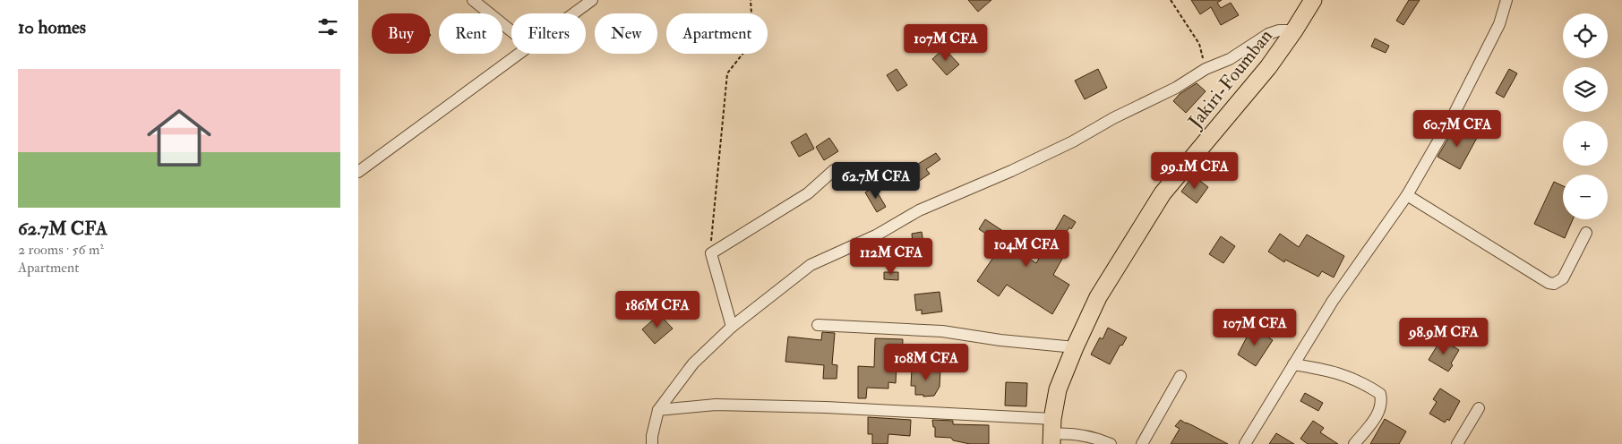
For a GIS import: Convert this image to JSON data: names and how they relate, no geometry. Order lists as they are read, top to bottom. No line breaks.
{"streets":{"main road":["Jakiri-Foumban"]},"page":{"heading":"10 homes","map_buttons":["+","−"],"chip":["Buy","Rent","Filters","New","Apartment"],"price":["107M CFA","60.7M CFA","99.1M CFA","62.7M CFA","104M CFA","112M CFA","186M CFA","107M CFA","98.9M CFA","108M CFA"],"list":[{"name":"62.7M CFA","note":"2 rooms · 56 m² · Apartment"}]}}
